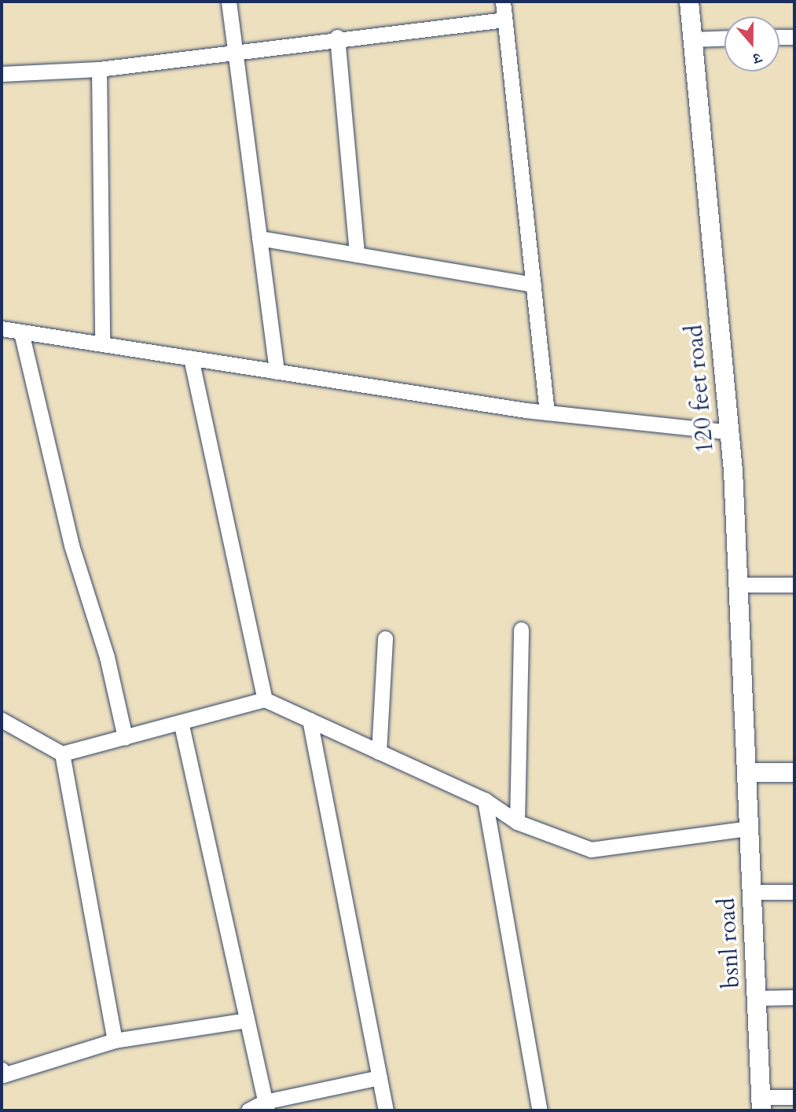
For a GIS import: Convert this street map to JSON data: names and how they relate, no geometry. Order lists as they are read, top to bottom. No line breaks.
{"streets":{"street":["120 feet road","bsnl road"]},"crossings":[["120 feet road","bsnl road"]],"north":"bottom"}
